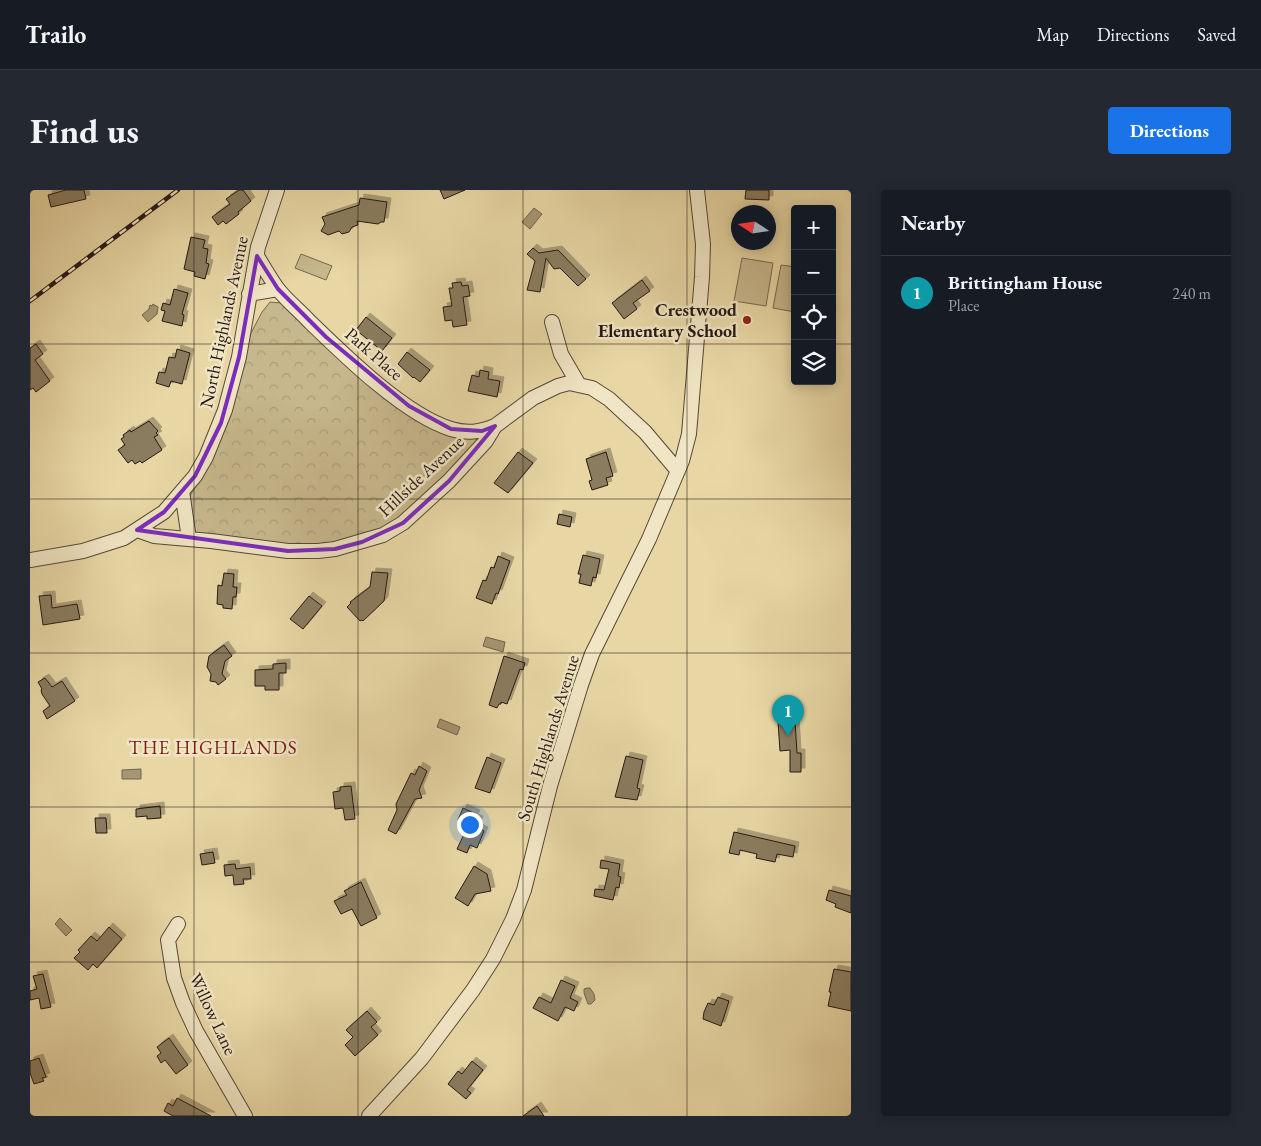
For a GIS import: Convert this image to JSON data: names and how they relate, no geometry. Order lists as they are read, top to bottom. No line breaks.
{"streets":{"street":["North Highlands Avenue","Park Place","Hillside Avenue","South Highlands Avenue","Willow Lane"]},"crossings":[["North Highlands Avenue","Park Place"],["North Highlands Avenue","Hillside Avenue"],["Park Place","Hillside Avenue"],["Hillside Avenue","South Highlands Avenue"]],"districts":["THE HIGHLANDS"],"places":["Crestwood Elementary School"],"north":"left","page":{"header":"Trailo","nav":["Map","Directions","Saved"],"buttons":"Directions","title":"Find us","heading":"Nearby","map_buttons":["+","−"],"list":[{"mark":"1","name":"Brittingham House","note":"Place","value":"240 m"}],"pins":"1"}}
